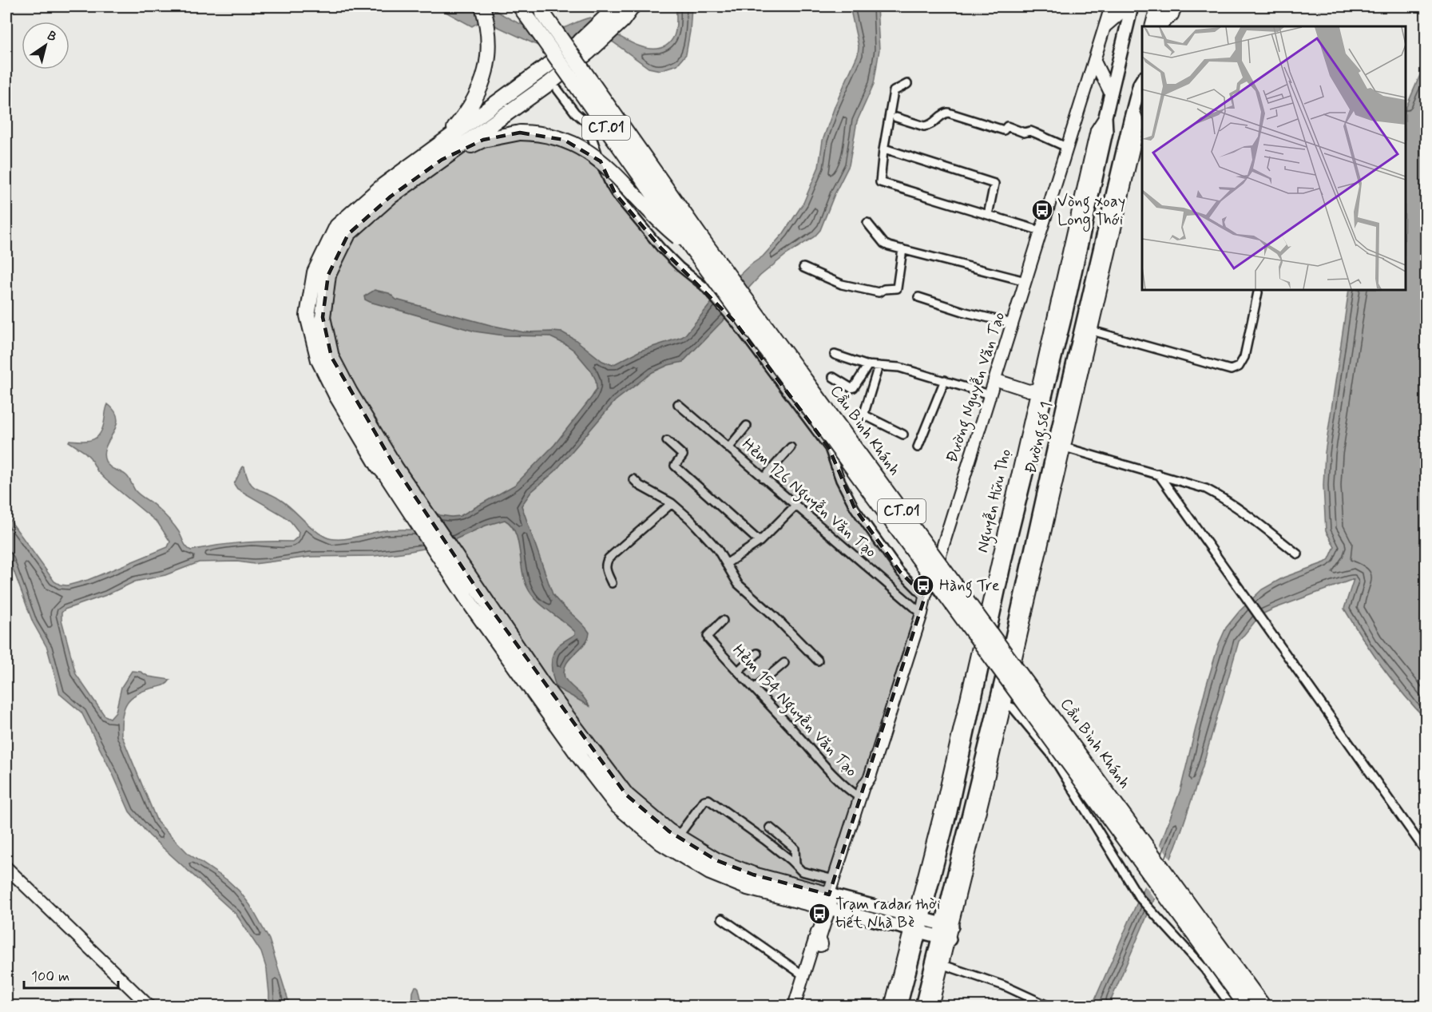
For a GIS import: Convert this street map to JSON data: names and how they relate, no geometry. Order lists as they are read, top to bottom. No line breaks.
{"streets":{"highway":["CT.01","Cầu Bình Khánh"],"main road":["Đường Nguyễn Văn Tạo","Đường số 1","Nguyễn Hữu Thọ"],"street":["Hẻm 126 Nguyễn Văn Tạo","Hẻm 154 Nguyễn Văn Tạo"]},"crossings":[["CT.01","Cầu Bình Khánh"],["Đường Nguyễn Văn Tạo","Hẻm 126 Nguyễn Văn Tạo"],["Đường Nguyễn Văn Tạo","Hẻm 154 Nguyễn Văn Tạo"]],"places":{"bus stop":["Vòng xoay Long Thới","Hàng Tre","Trạm radar thời tiết Nhà Bè"]},"scale_bar":"100 m","north":"top right"}
